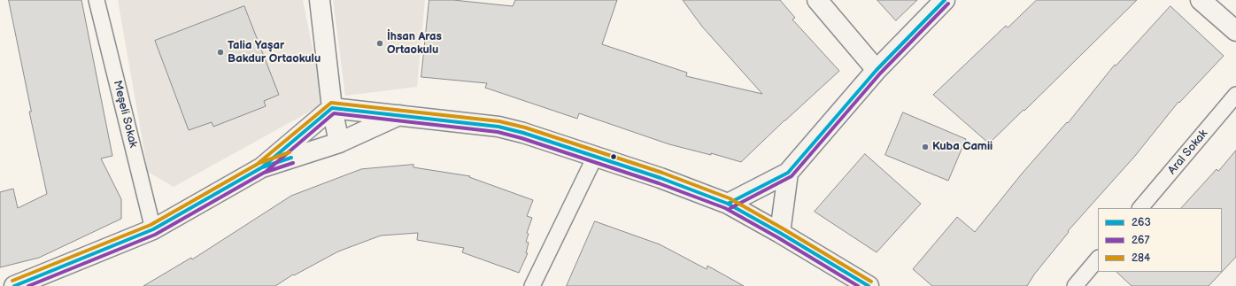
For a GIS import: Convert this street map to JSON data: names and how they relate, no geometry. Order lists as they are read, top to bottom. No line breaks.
{"streets":{"street":["Meşeli Sokak","Aral Sokak"]},"places":["İhsan Aras Ortaokulu","Talia Yaşar Bakdur Ortaokulu","Kuba Camii"],"lines":["transit line 263","transit line 267","transit line 284"],"legend":["263","267","284"]}
